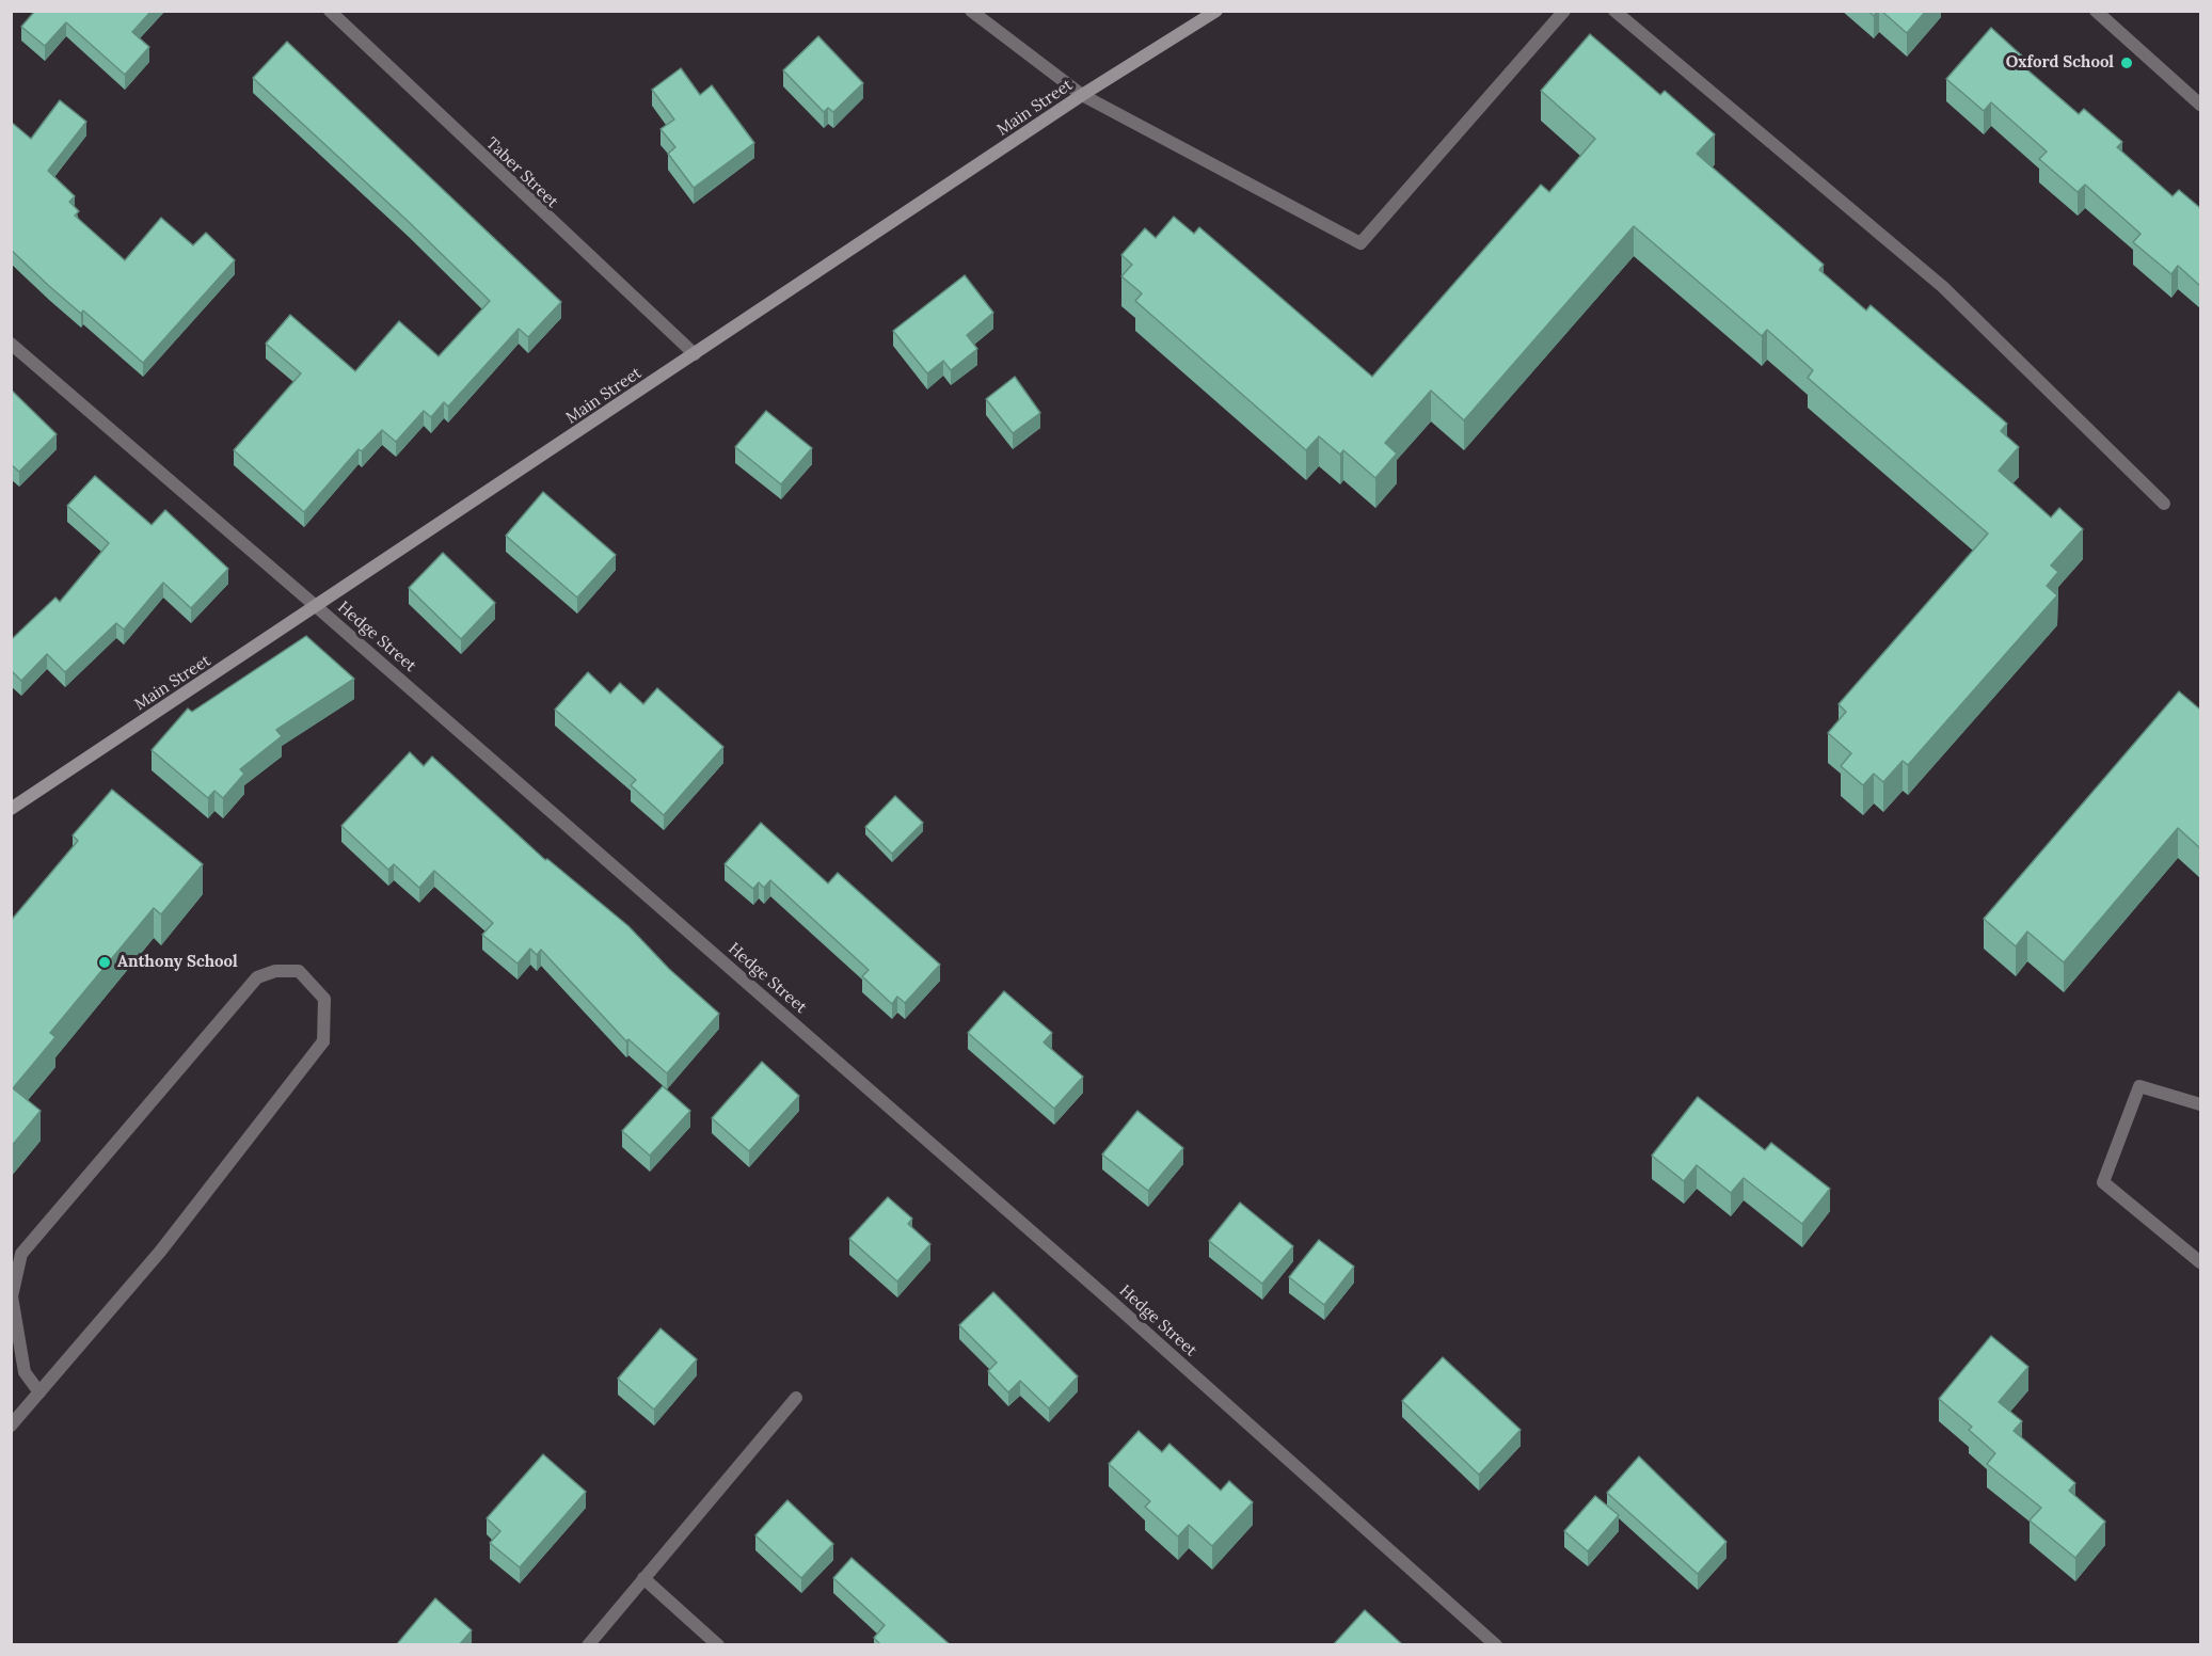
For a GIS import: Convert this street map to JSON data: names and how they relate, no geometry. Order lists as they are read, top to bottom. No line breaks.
{"streets":{"main road":["Main Street"],"street":["Taber Street","Hedge Street"]},"crossings":[["Main Street","Taber Street"],["Main Street","Hedge Street"]],"places":["Oxford School","Anthony School"]}
